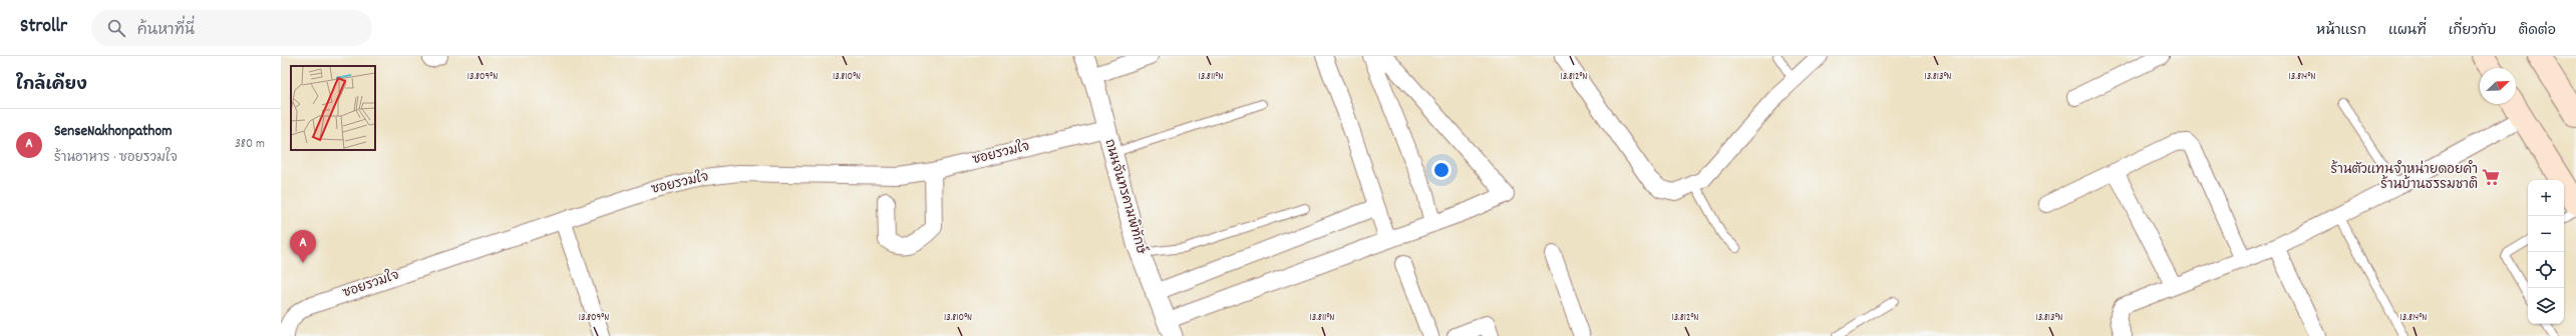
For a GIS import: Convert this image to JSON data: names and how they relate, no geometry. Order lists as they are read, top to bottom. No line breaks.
{"streets":{"street":["ซอยรวมใจ","ถนนจันทรคามพิทักษ์"]},"crossings":[["ซอยรวมใจ","ถนนจันทรคามพิทักษ์"]],"places":{"supermarket":["ร้านตัวแทนจำหน่ายดอยคำ ร้านบ้านธรรมชาติ"]},"north":"top right","page":{"header":"Strollr","search":"ค้นหาที่นี่","nav":["หน้าแรก","แผนที่","เกี่ยวกับ","ติดต่อ"],"heading":"ใกล้เคียง","list":[{"mark":"A","name":"SenseNakhonpathom","note":"ร้านอาหาร · ซอยรวมใจ","value":"380 m"}],"map_buttons":["+","−"],"pins":"A"},"coordinates":["13.809°N","13.810°N","13.811°N","13.812°N","13.813°N","13.814°N"]}
